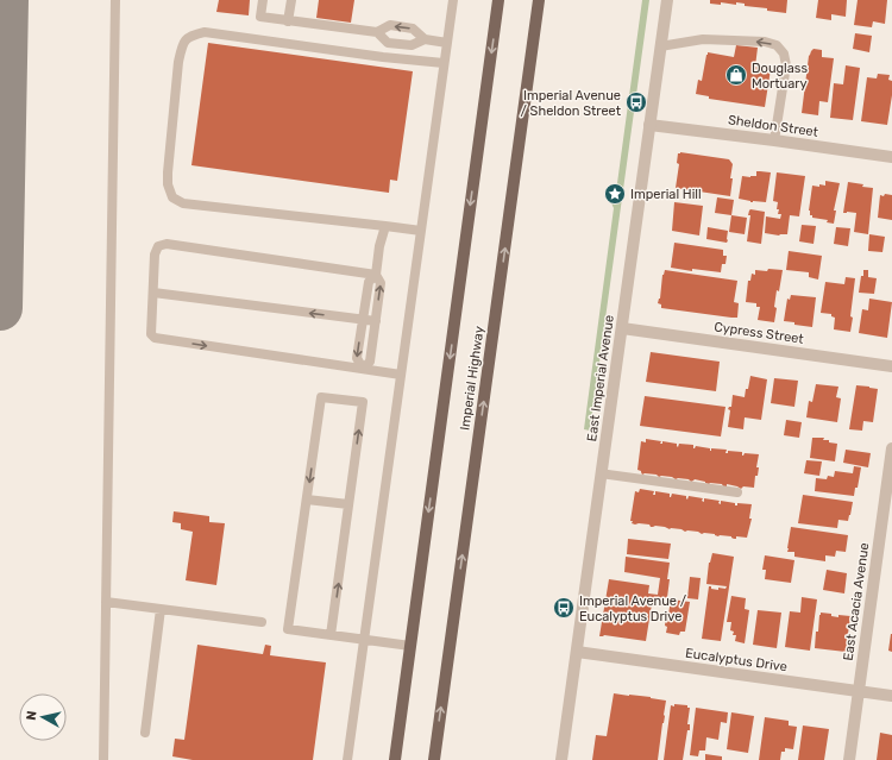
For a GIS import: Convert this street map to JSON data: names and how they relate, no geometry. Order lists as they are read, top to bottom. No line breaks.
{"streets":{"main road":["Imperial Highway"],"street":["Sheldon Street","Cypress Street","East Imperial Avenue","East Acacia Avenue","Eucalyptus Drive"]},"crossings":[["Sheldon Street","East Imperial Avenue"],["Cypress Street","East Imperial Avenue"],["East Imperial Avenue","Eucalyptus Drive"],["East Acacia Avenue","Eucalyptus Drive"]],"places":{"shop":["Douglass Mortuary"],"bus stop":["Imperial Avenue / Sheldon Street","Imperial Avenue / Eucalyptus Drive"],"place":["Imperial Hill"]},"north":"left"}
